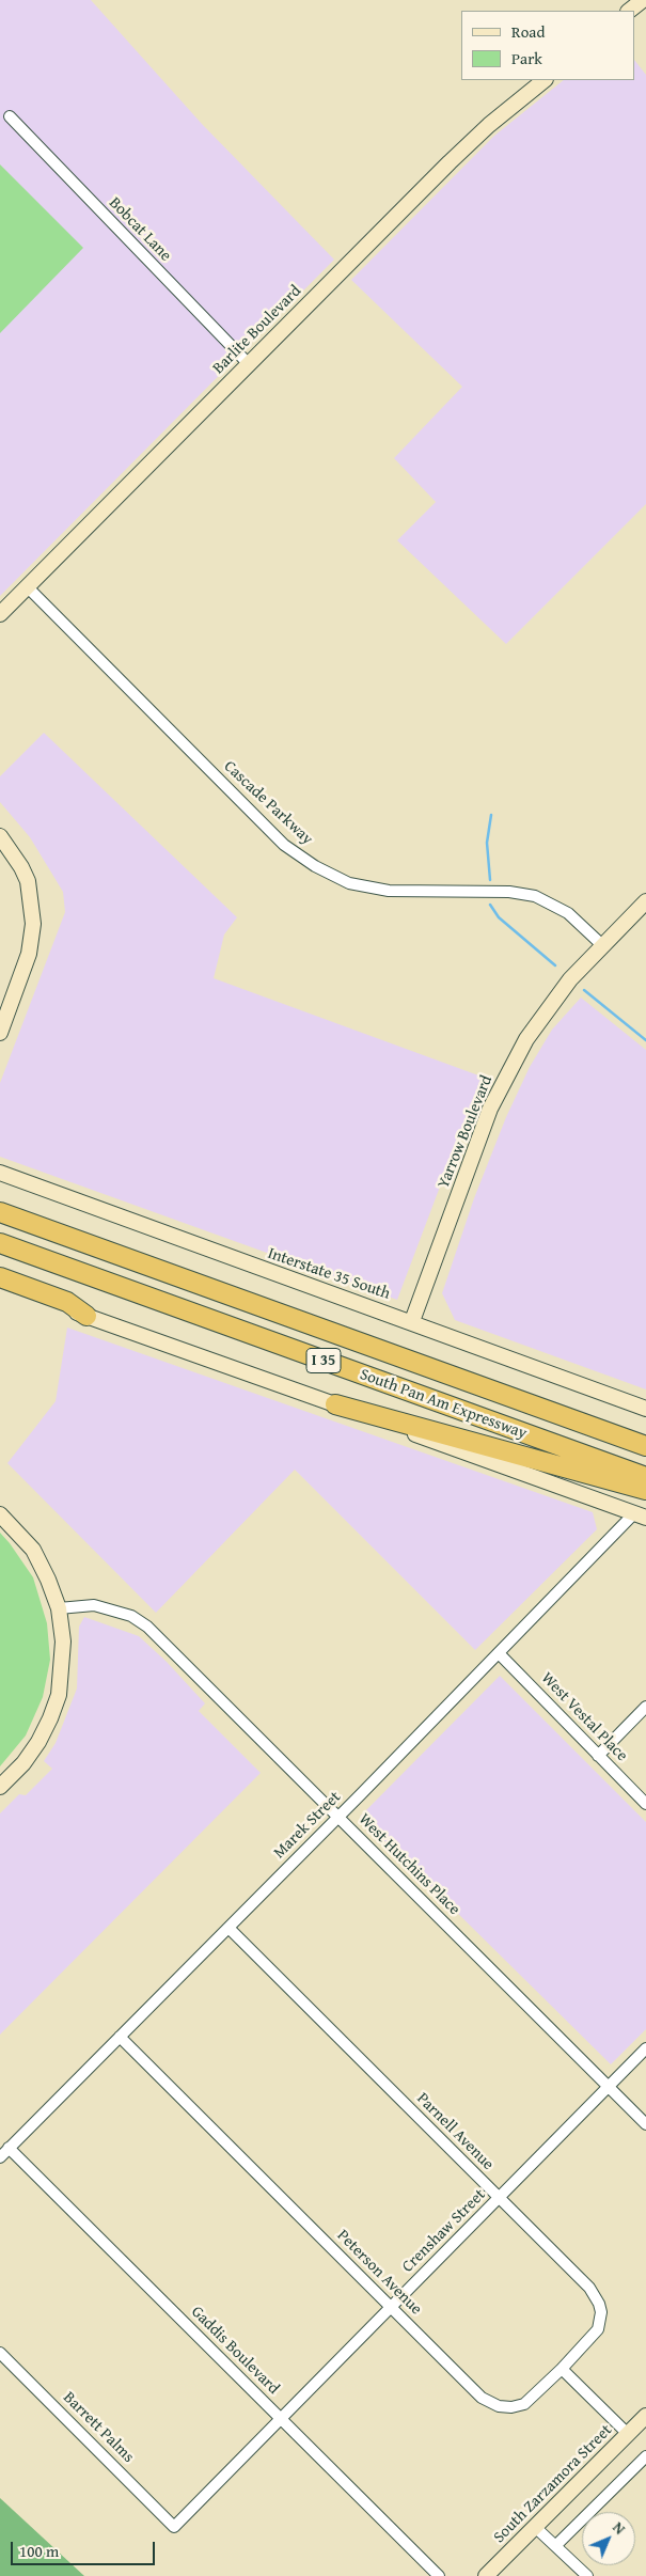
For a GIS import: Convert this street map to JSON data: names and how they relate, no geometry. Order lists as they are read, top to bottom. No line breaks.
{"streets":{"highway":["I 35","South Pan Am Expressway"],"street":["Bobcat Lane","Barlite Boulevard","Cascade Parkway","Yarrow Boulevard","Interstate 35 South","West Vestal Place","Marek Street","West Hutchins Place","Parnell Avenue","Crenshaw Street","Peterson Avenue","Gaddis Boulevard","Barrett Palms","South Zarzamora Street"]},"crossings":[["Bobcat Lane","Barlite Boulevard"],["Barlite Boulevard","Cascade Parkway"],["Cascade Parkway","Yarrow Boulevard"],["Yarrow Boulevard","Interstate 35 South"],["West Vestal Place","Marek Street"],["Marek Street","West Hutchins Place"],["Marek Street","Parnell Avenue"],["Marek Street","Peterson Avenue"],["Marek Street","Gaddis Boulevard"],["West Hutchins Place","Crenshaw Street"],["Parnell Avenue","Crenshaw Street"],["Parnell Avenue","Peterson Avenue"],["Crenshaw Street","Peterson Avenue"],["Crenshaw Street","Gaddis Boulevard"],["Crenshaw Street","Barrett Palms"]],"legend":["Road","Park"],"scale_bar":"100 m","north":"top right"}
